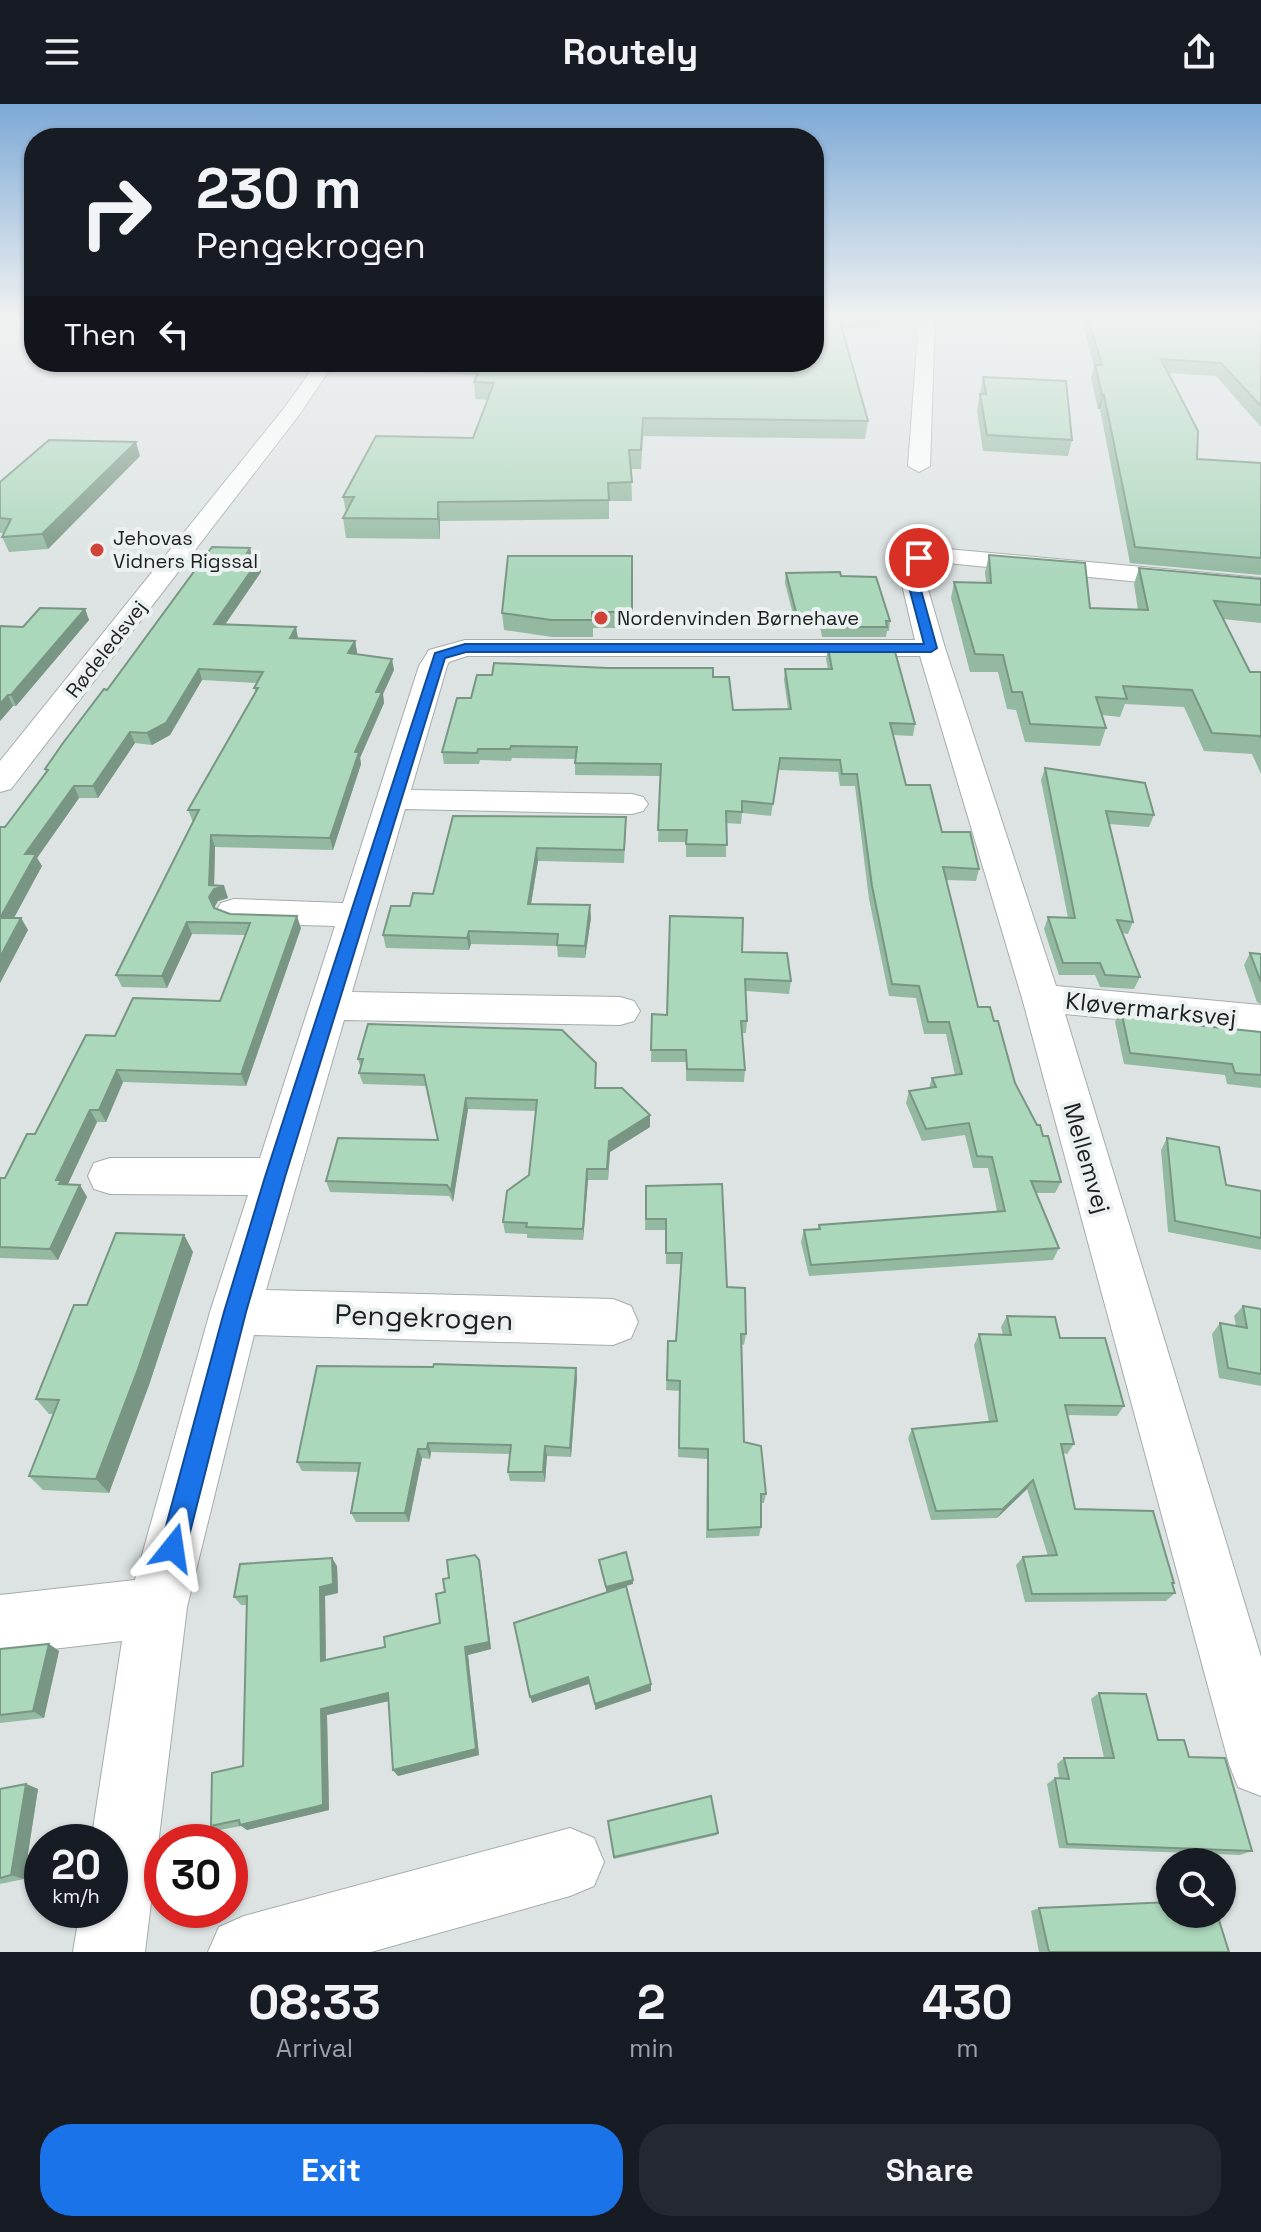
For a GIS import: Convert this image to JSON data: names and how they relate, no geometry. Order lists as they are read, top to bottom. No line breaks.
{"streets":{"street":["Rødeledsvej","Kløvermarksvej","Mellemvej","Pengekrogen"]},"crossings":[["Kløvermarksvej","Mellemvej"]],"places":["Jehovas Vidners Rigssal","Nordenvinden Børnehave"],"page":{"header":"Routely","turn":["230 m","Pengekrogen"],"then":"Then","speed":"20 km/h","limit":"30","eta":["08:33","Arrival","2","min","430","m"],"buttons":["Exit","Share"]}}
